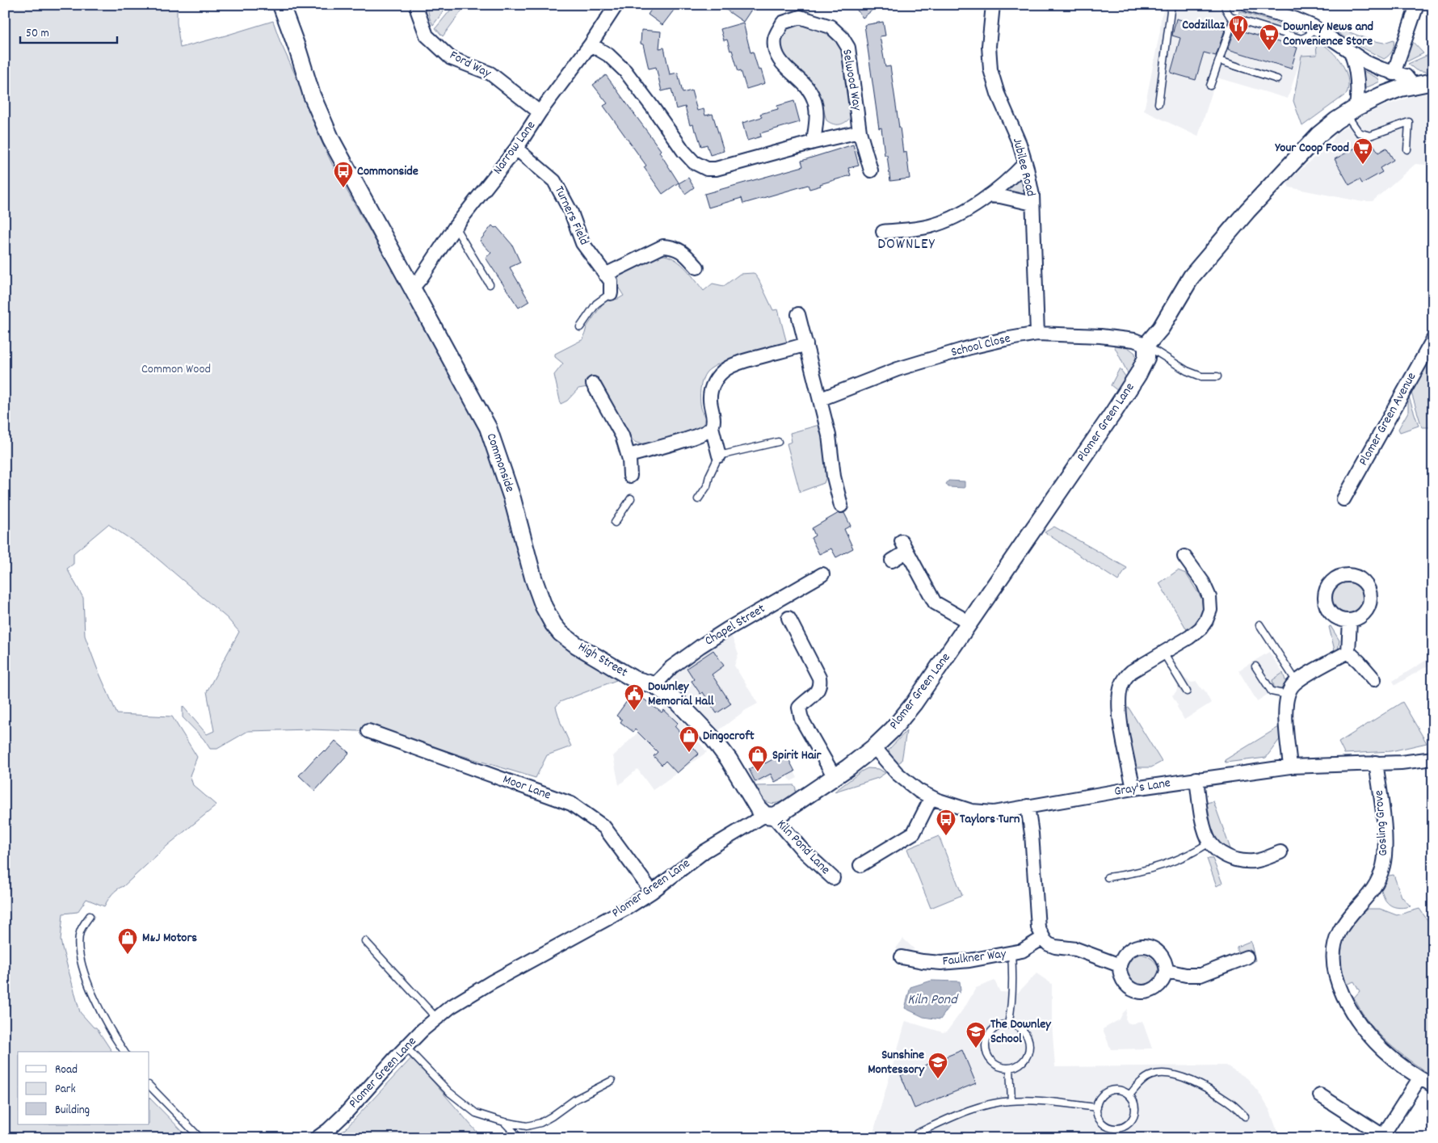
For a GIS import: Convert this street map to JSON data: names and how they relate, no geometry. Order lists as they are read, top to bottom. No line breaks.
{"streets":{"street":["Ford Way","Selwood Way","Narrow Lane","Jubilee Road","Turners Field","School Close","Plomer Green Avenue","Plomer Green Lane","Commonside","Chapel Street","High Street","Moor Lane","Gray's Lane","Gosling Grove","Kiln Pond Lane","Faulkner Way"]},"crossings":[["Ford Way","Narrow Lane"],["Narrow Lane","Turners Field"],["Narrow Lane","Commonside"],["Jubilee Road","School Close"],["School Close","Plomer Green Lane"],["Plomer Green Lane","High Street"],["Plomer Green Lane","Moor Lane"],["Plomer Green Lane","Gray's Lane"],["Plomer Green Lane","Kiln Pond Lane"],["Commonside","High Street"],["Chapel Street","High Street"],["High Street","Kiln Pond Lane"],["Gray's Lane","Gosling Grove"]],"districts":["DOWNLEY"],"water":["Kiln Pond"],"parks":["Common Wood"],"places":{"restaurant":["Codzillaz"],"supermarket":["Downley News and Convenience Store","Your Coop Food"],"bus stop":["Commonside","Taylors Turn"],"public building":["Downley Memorial Hall"],"shop":["Dingocroft","Spirit Hair","M&J Motors"],"school or university":["The Downley School","Sunshine Montessory"]},"legend":["Road","Park","Building"],"scale_bar":"50 m"}
